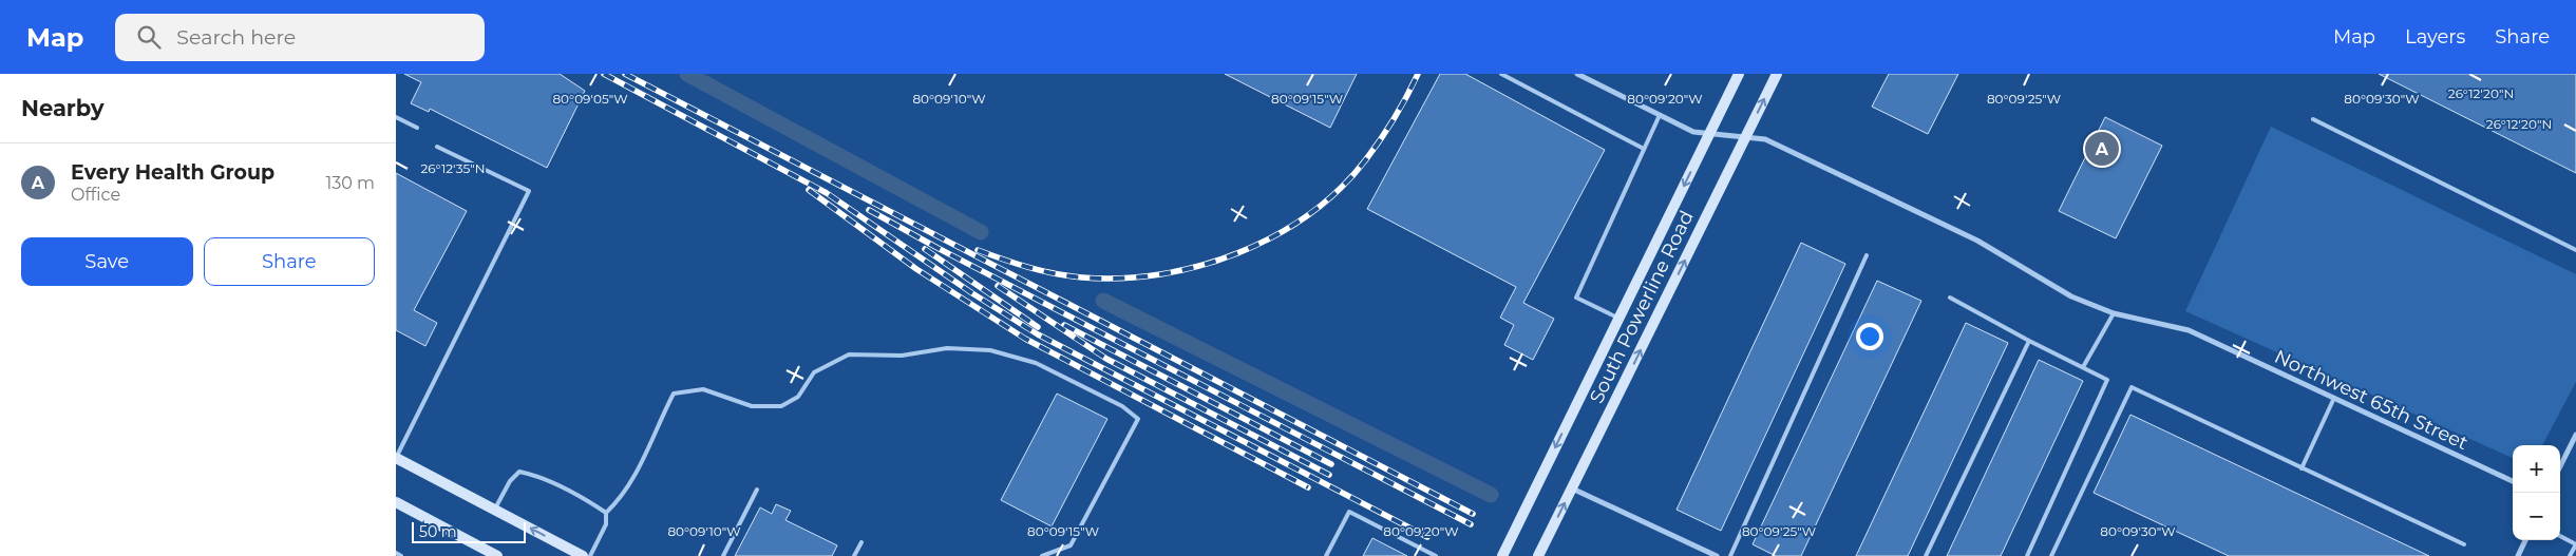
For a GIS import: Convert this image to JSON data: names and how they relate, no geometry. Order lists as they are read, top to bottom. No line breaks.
{"streets":{"main road":["South Powerline Road"],"street":["Northwest 65th Street"]},"crossings":[["South Powerline Road","Northwest 65th Street"]],"scale_bar":"50 m","page":{"header":"Map","search":"Search here","nav":["Map","Layers","Share"],"heading":"Nearby","pins":"A","list":[{"mark":"A","name":"Every Health Group","note":"Office","value":"130 m"}],"buttons":["Save","Share"],"map_buttons":["+","−"],"scale":"50 m"},"coordinates":["26°12'20\"N","80°09'05\"W","80°09'10\"W","80°09'15\"W","80°09'20\"W","80°09'25\"W","80°09'30\"W","26°12'35\"N"]}
